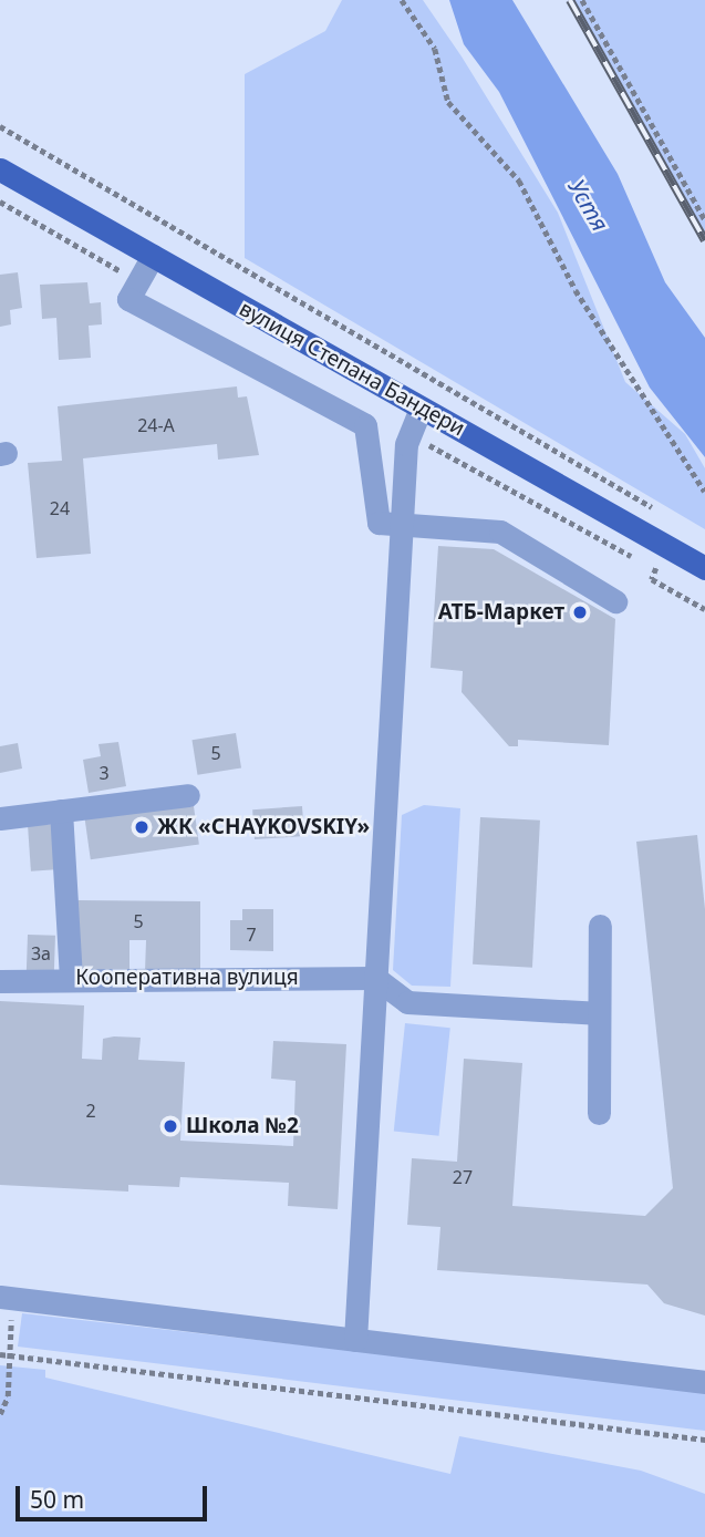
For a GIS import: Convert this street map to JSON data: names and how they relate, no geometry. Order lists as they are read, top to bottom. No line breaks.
{"streets":{"main road":["вулиця Степана Бандери"],"street":["Кооперативна вулиця"]},"water":["Устя"],"places":["АТБ-Маркет","ЖК «CHAYKOVSKIY»","Школа №2"],"house_numbers":["24-А","24","5","3","5","7","3а","2","27"],"scale_bar":"50 m"}
